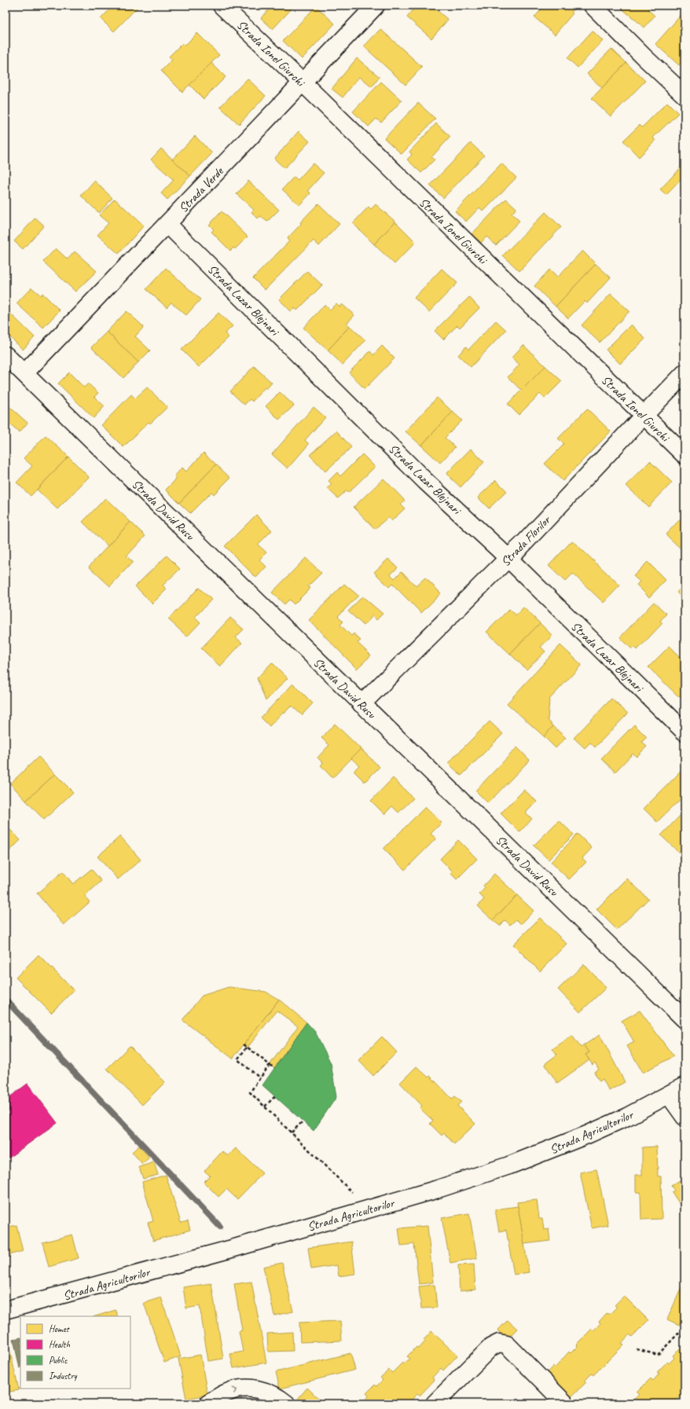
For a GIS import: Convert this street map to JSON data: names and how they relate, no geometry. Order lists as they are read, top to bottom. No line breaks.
{"streets":{"street":["Strada Ionel Giurchi","Strada Verde","Strada Lazar Blejnari","Strada David Rusu","Strada Florilor","Strada Agricultorilor"]},"crossings":[["Strada Ionel Giurchi","Strada Verde"],["Strada Ionel Giurchi","Strada Florilor"],["Strada Verde","Strada Lazar Blejnari"],["Strada Verde","Strada David Rusu"],["Strada Lazar Blejnari","Strada Florilor"],["Strada David Rusu","Strada Florilor"]],"legend":["Homes","Health","Public","Industry"]}
